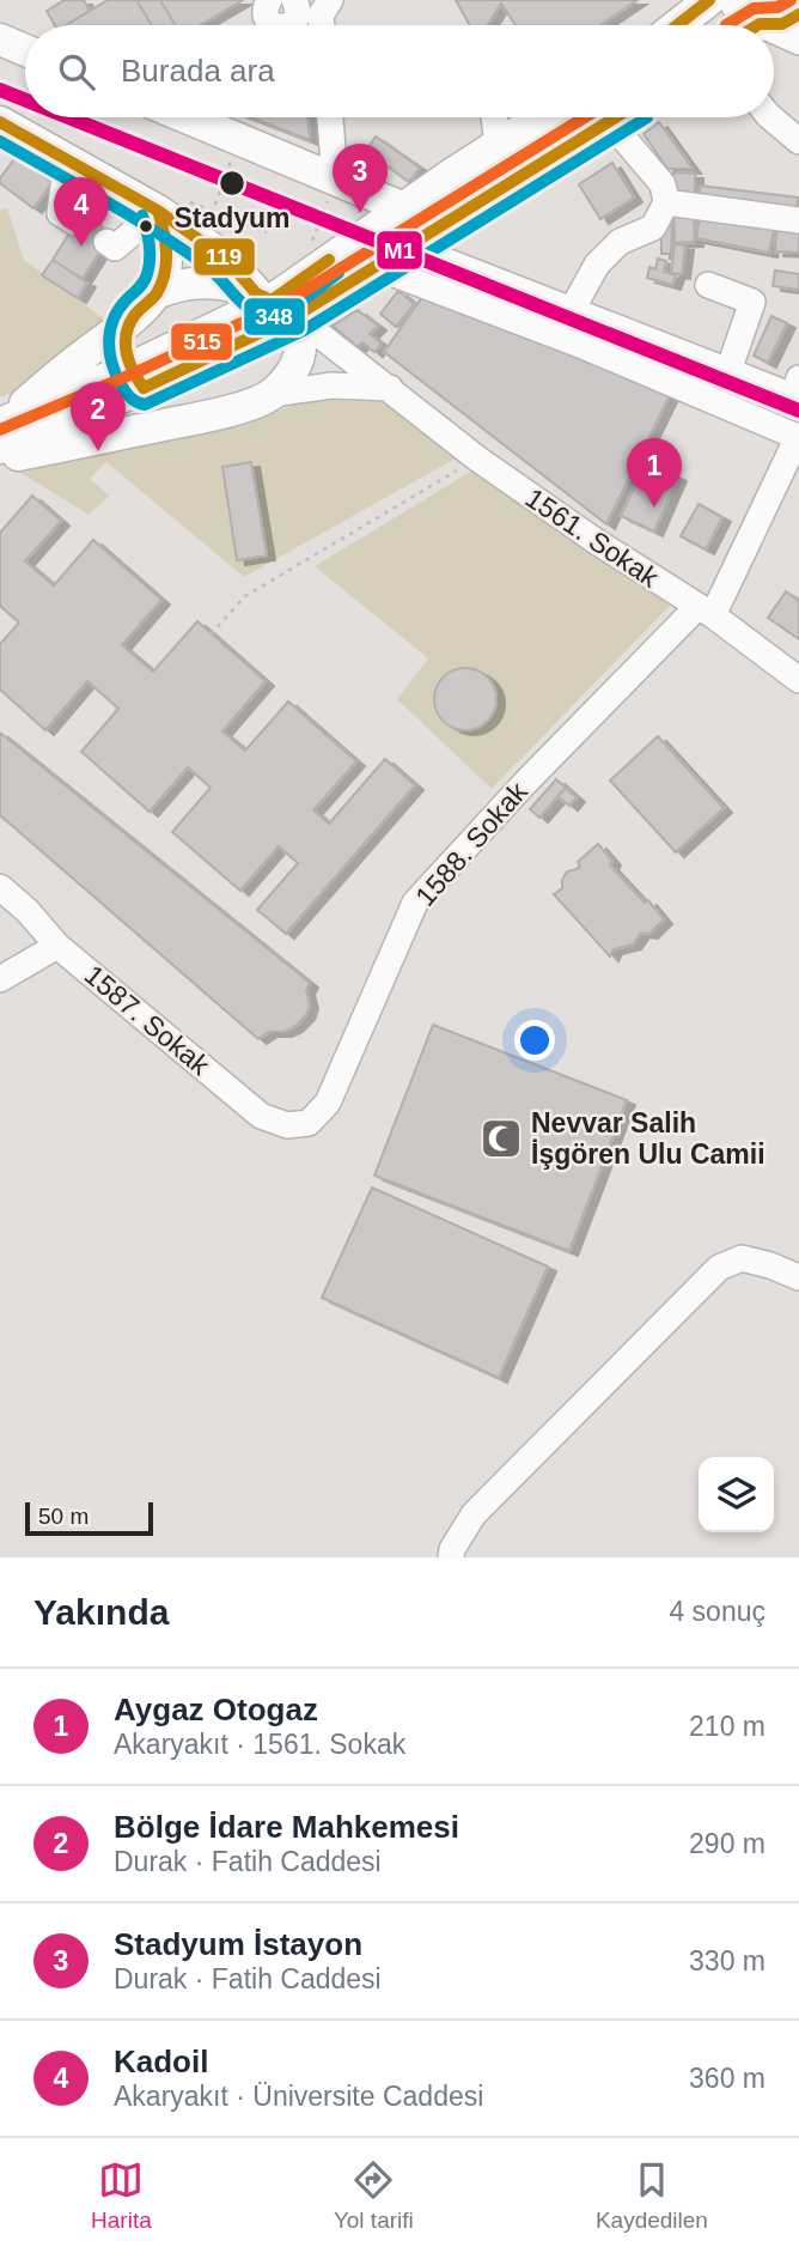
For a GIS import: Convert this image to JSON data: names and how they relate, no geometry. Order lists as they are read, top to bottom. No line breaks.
{"streets":{"street":["1561. Sokak","1588. Sokak","1587. Sokak"]},"crossings":[["1561. Sokak","1588. Sokak"],["1588. Sokak","1587. Sokak"]],"places":{"other":["Stadyum"],"mosque":["Nevvar Salih İşgören Ulu Camii"]},"lines":["transit line 119","transit line 515","transit line M1","transit line 348"],"scale_bar":"50 m","page":{"search":"Burada ara","pins":["3","4","2","1"],"scale":"50 m","heading":["Yakında","4 sonuç"],"list":[{"mark":"1","name":"Aygaz Otogaz","note":"Akaryakıt · 1561. Sokak","value":"210 m"},{"mark":"2","name":"Bölge İdare Mahkemesi","note":"Durak · Fatih Caddesi","value":"290 m"},{"mark":"3","name":"Stadyum İstayon","note":"Durak · Fatih Caddesi","value":"330 m"},{"mark":"4","name":"Kadoil","note":"Akaryakıt · Üniversite Caddesi","value":"360 m"}],"nav":["Harita","Yol tarifi","Kaydedilen"]}}
